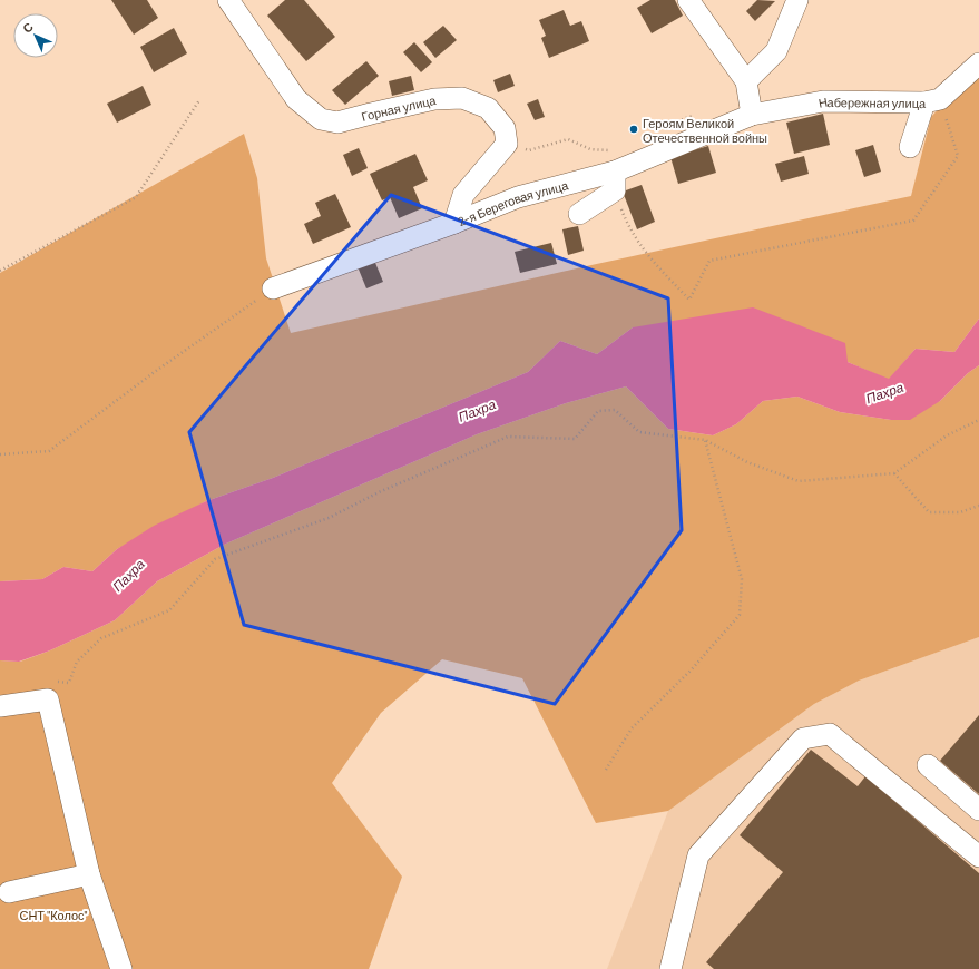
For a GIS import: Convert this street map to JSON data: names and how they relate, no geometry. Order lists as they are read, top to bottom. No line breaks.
{"streets":{"street":["Набережная улица","Горная улица","2-я Береговая улица"]},"crossings":[["Набережная улица","2-я Береговая улица"]],"water":["Пахра"],"parks":["СНТ \"Колос\""],"places":["Героям Великой Отечественной войны"],"north":"top left"}
